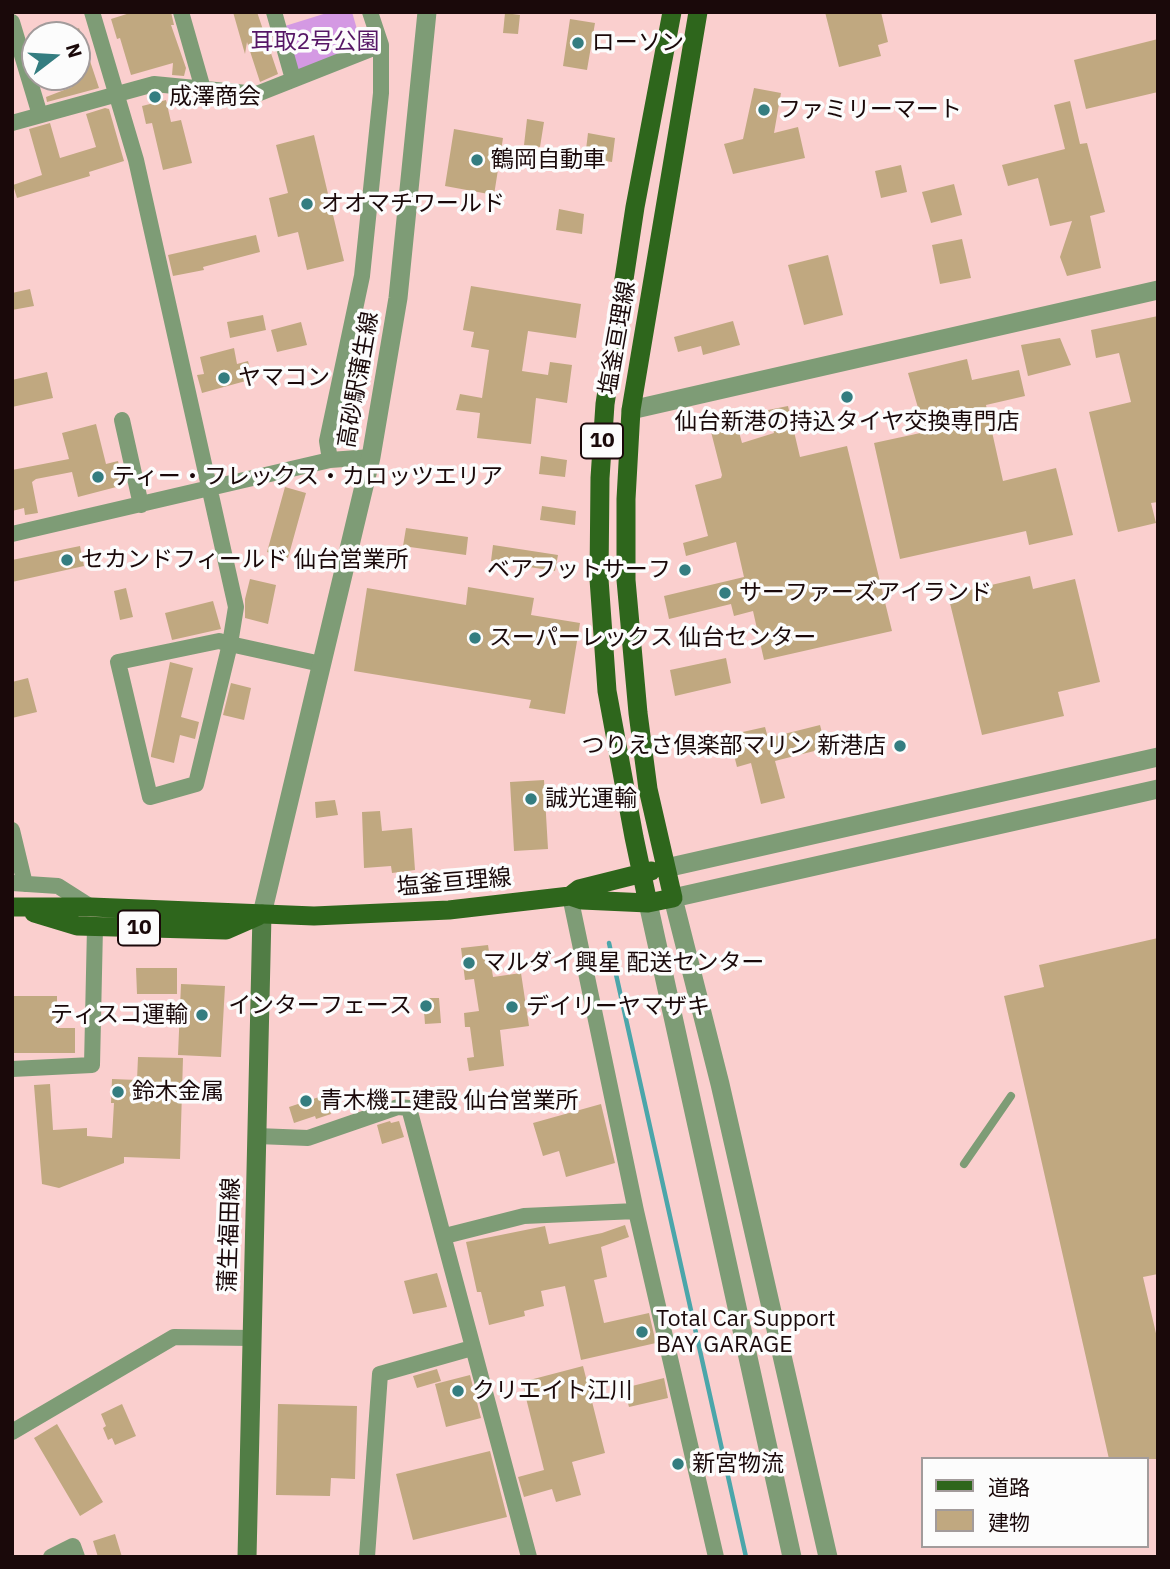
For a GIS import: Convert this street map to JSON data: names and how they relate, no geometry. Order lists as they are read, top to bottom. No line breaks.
{"streets":{"main road":["塩釜亘理線","10","蒲生福田線"],"street":["高砂駅蒲生線"]},"crossings":[["塩釜亘理線","高砂駅蒲生線"],["塩釜亘理線","10"],["塩釜亘理線","蒲生福田線"],["高砂駅蒲生線","蒲生福田線"]],"parks":["耳取2号公園"],"places":["ローソン","成澤商会","ファミリーマート","鶴岡自動車","オオマチワールド","ヤマコン","仙台新港の持込タイヤ交換専門店","ティー・フレックス・カロッツエリア","セカンドフィールド 仙台営業所","ベアフットサーフ","サーファーズアイランド","スーパーレックス 仙台センター","つりえさ倶楽部マリン 新港店","誠光運輸","マルダイ興星 配送センター","インターフェース","デイリーヤマザキ","ティスコ運輸","鈴木金属","青木機工建設 仙台営業所","Total Car Support BAY GARAGE","クリエイト江川","新宮物流"],"legend":["道路","建物"],"north":"right"}
